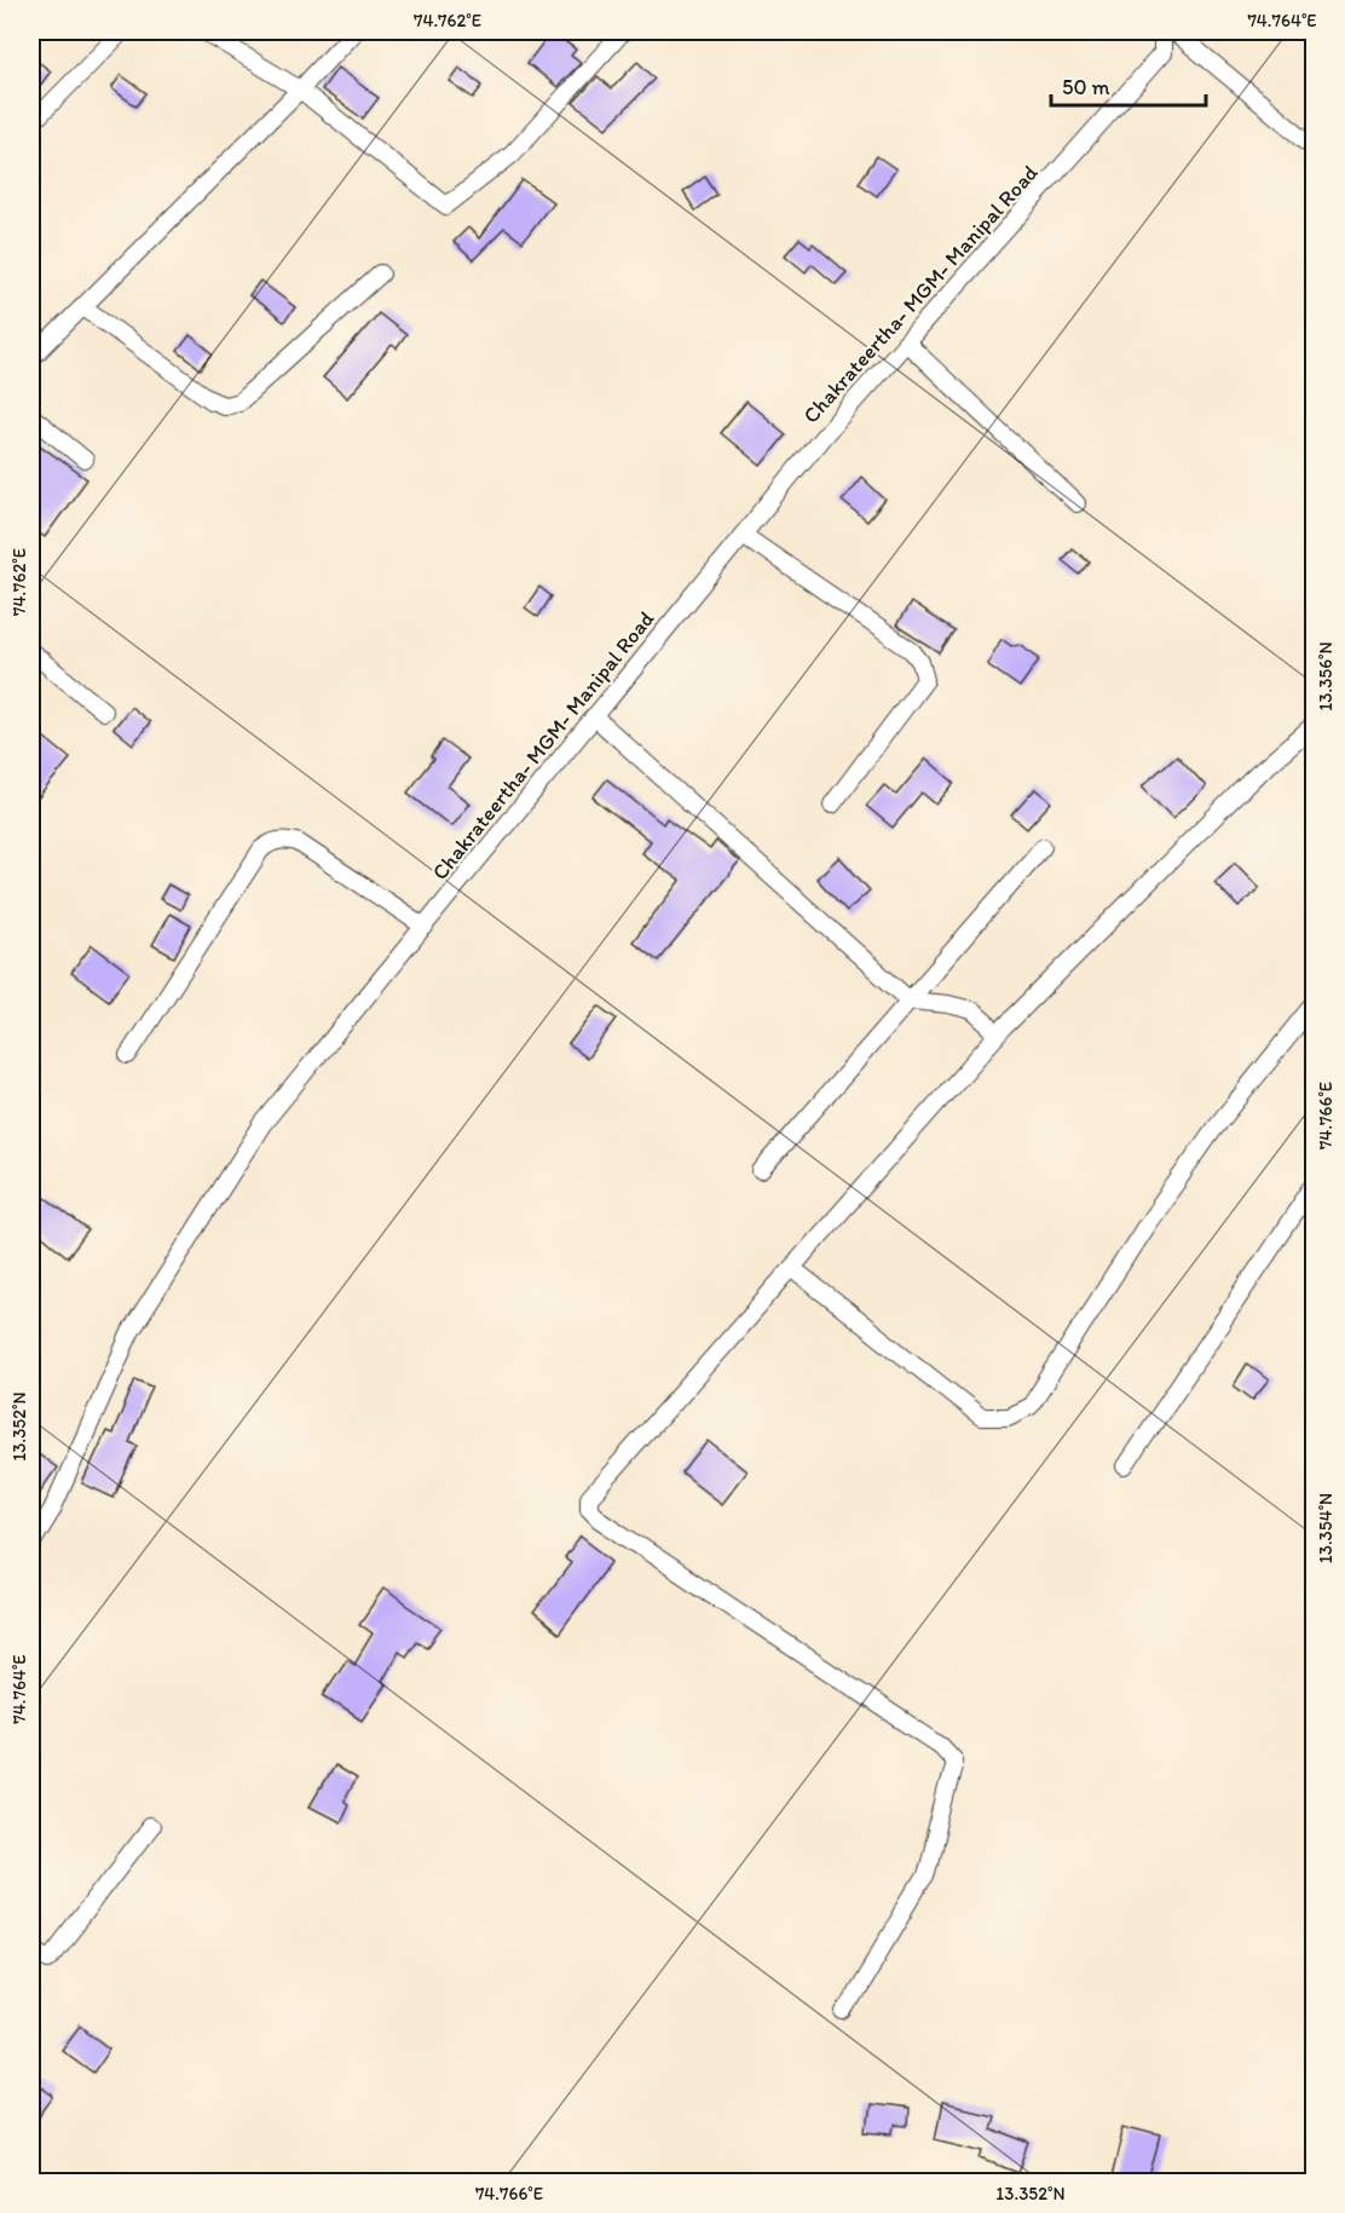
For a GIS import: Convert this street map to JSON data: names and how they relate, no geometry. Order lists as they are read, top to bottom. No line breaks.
{"streets":{"street":["Chakrateertha- MGM- Manipal Road"]},"scale_bar":"50 m","coordinates":["74.762°E","74.764°E","13.356°N","74.766°E","13.352°N","13.354°N"]}
